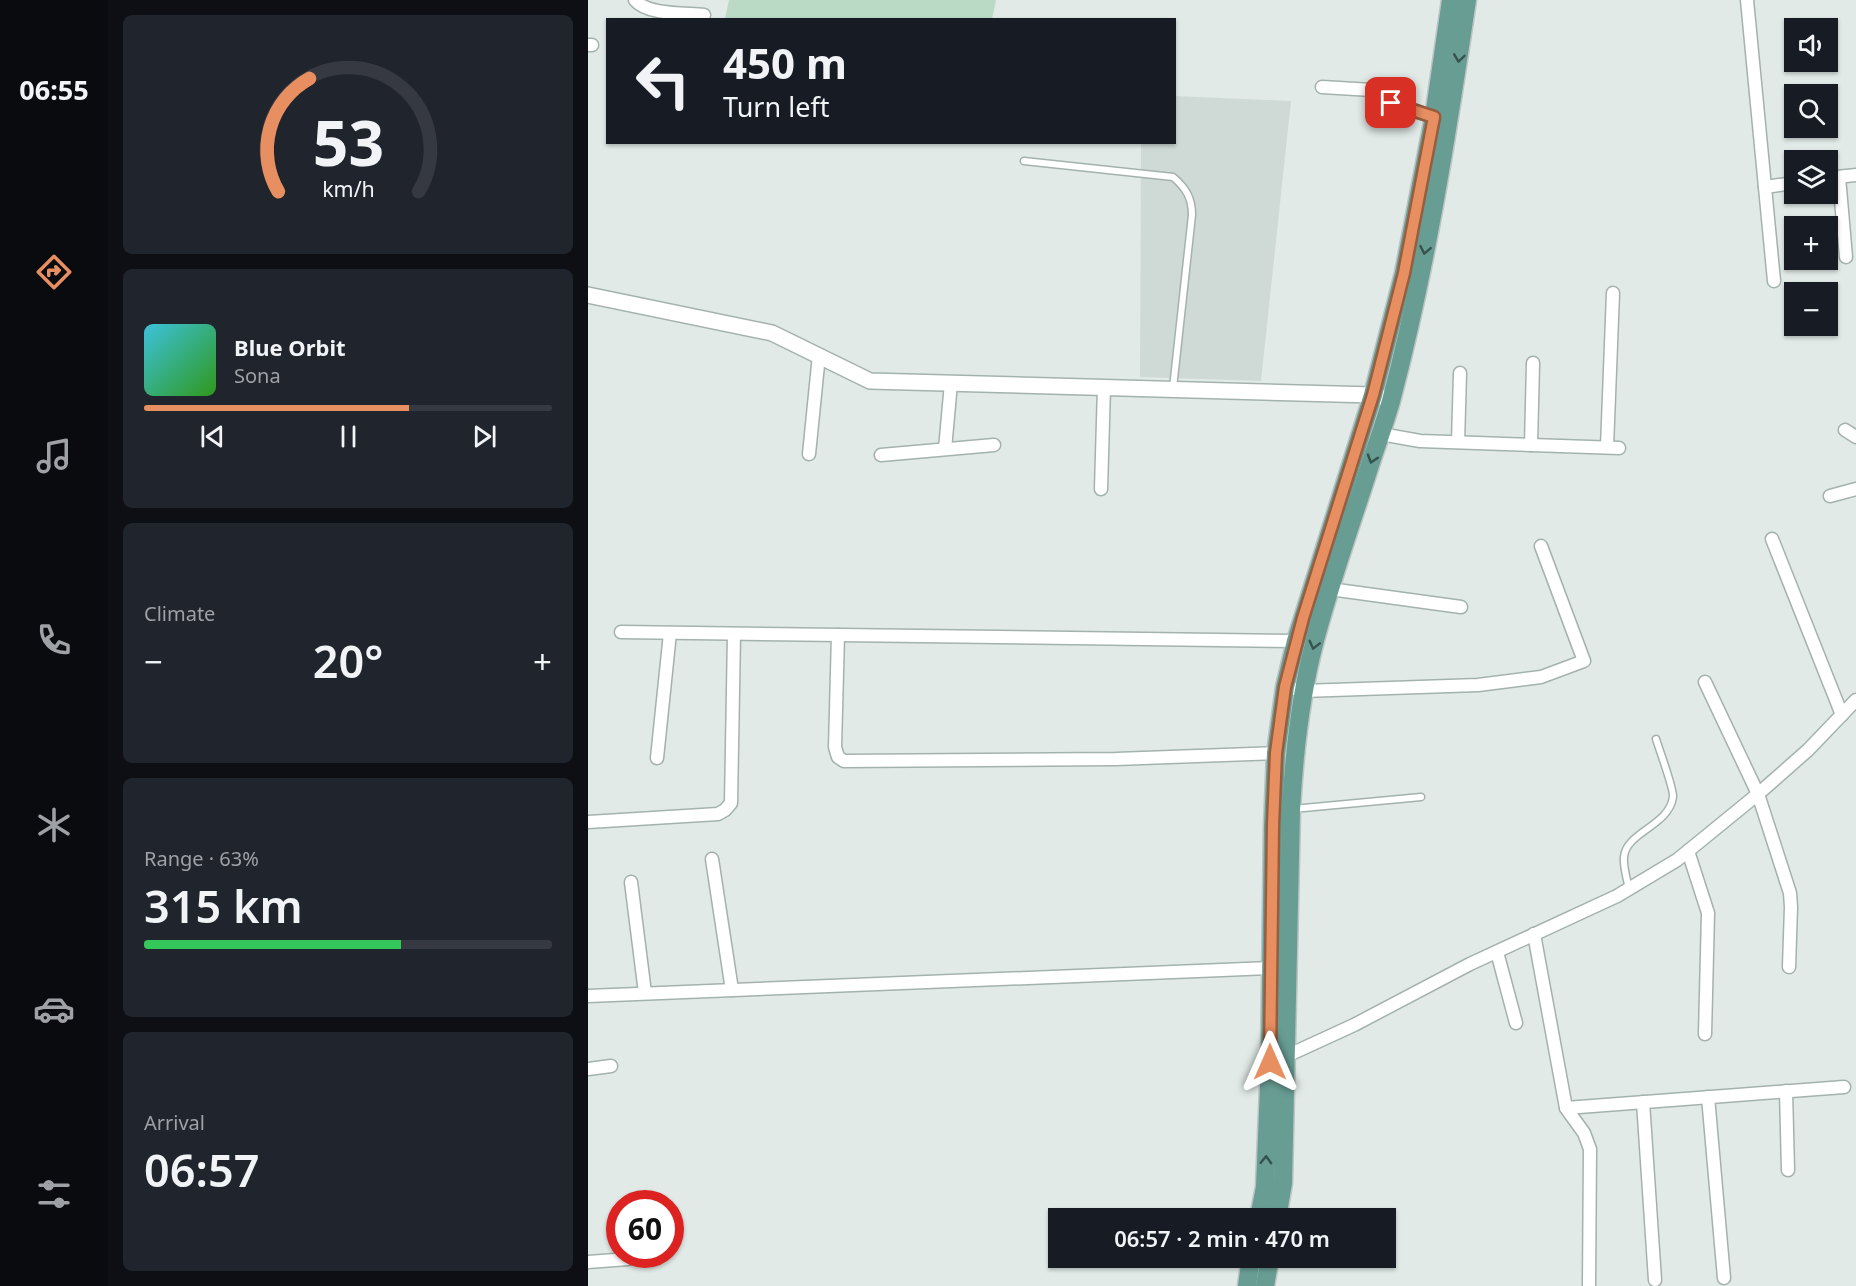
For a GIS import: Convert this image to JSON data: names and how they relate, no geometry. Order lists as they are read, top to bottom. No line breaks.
{"page":{"tabs":"06:55","map_buttons":["+","−"],"turn":["450 m","Turn left"],"song":["Blue Orbit","Sona"],"tile":["Climate",["Range · 63%","315 km"],["Arrival","06:57"]],"heat":["−","20°","+"],"limit":"60","trip":"06:57 · 2 min · 470 m","gauge":["53","km/h"]}}
